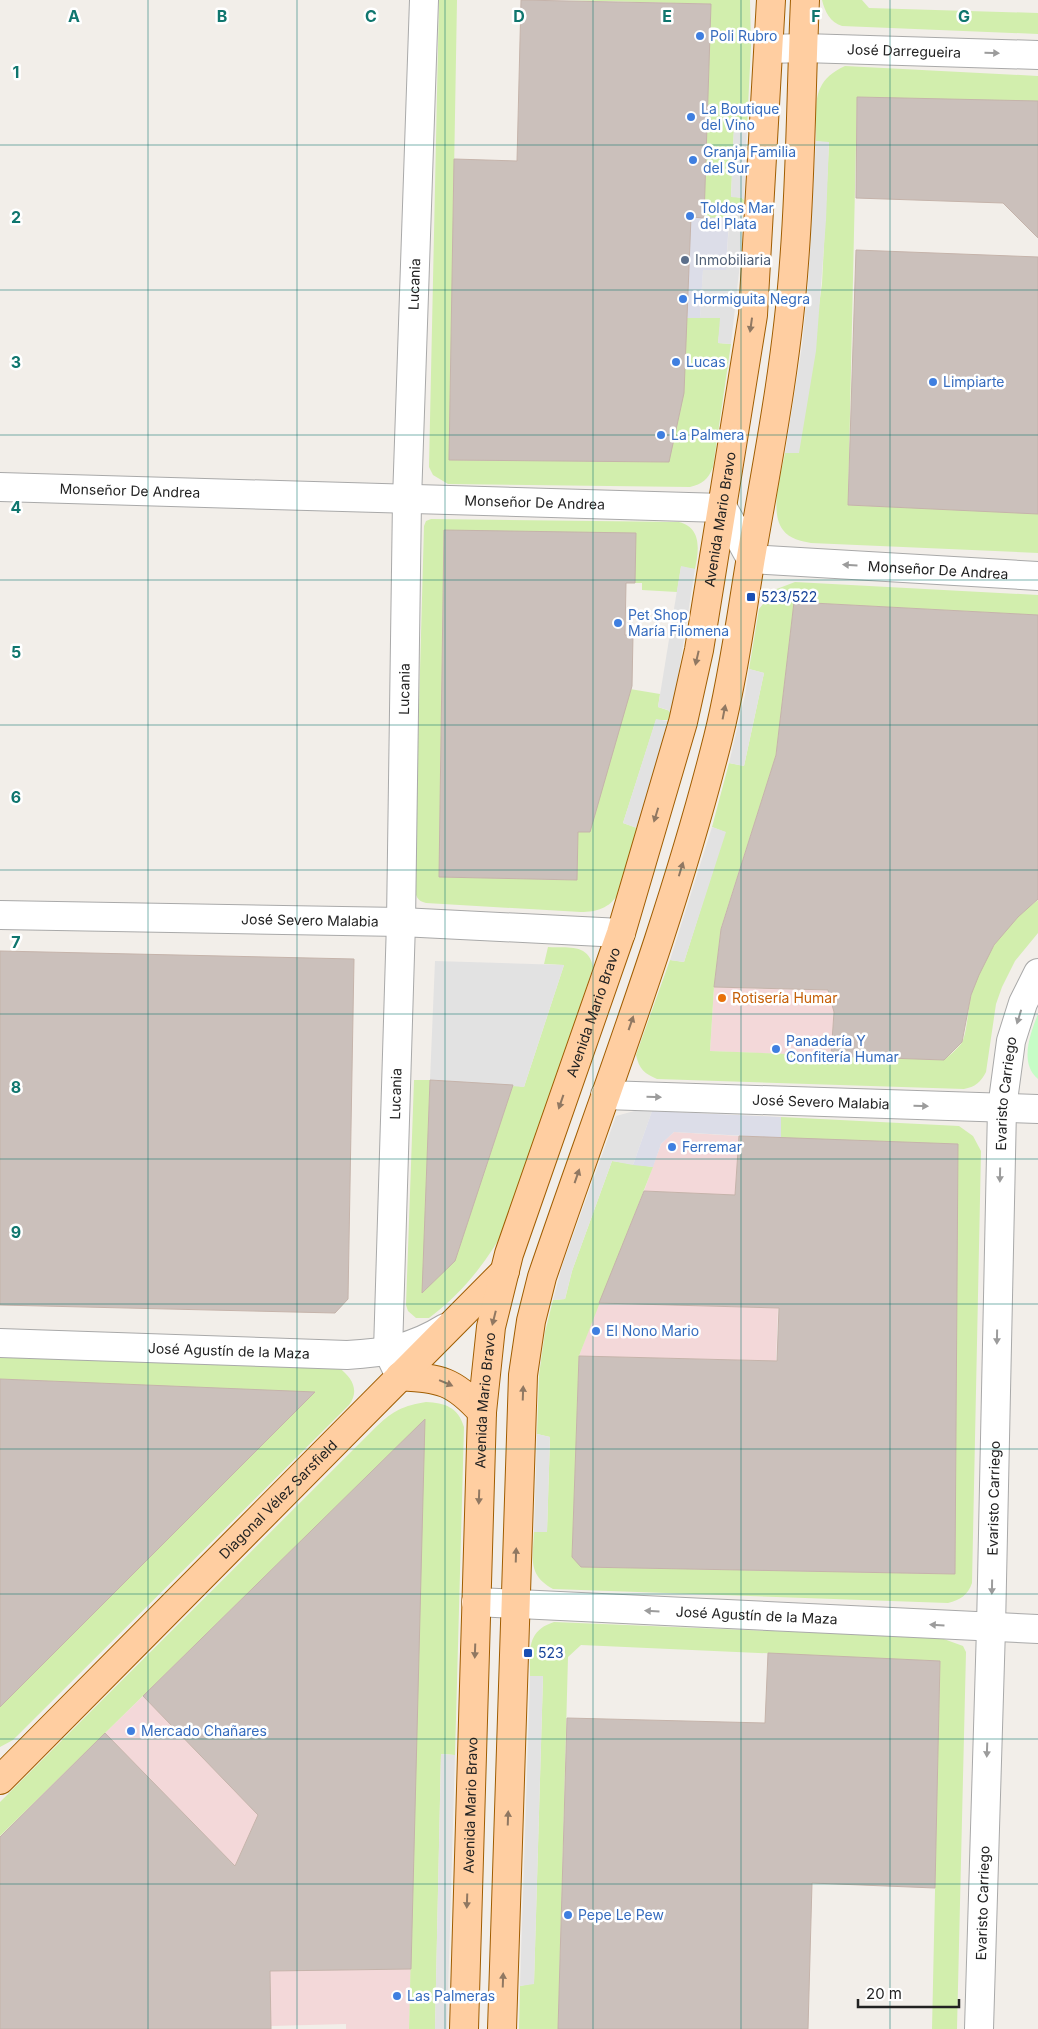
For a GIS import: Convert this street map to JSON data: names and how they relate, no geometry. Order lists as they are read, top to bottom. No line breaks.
{"streets":{"main road":["Avenida Mario Bravo","Diagonal Vélez Sarsfield"],"street":["José Darregueira","Lucania","Monseñor De Andrea","José Severo Malabia","Evaristo Carriego","José Agustín de la Maza"]},"crossings":[["José Darregueira","Avenida Mario Bravo"],["Lucania","Monseñor De Andrea"],["Lucania","José Severo Malabia"],["Lucania","José Agustín de la Maza"],["Lucania","Diagonal Vélez Sarsfield"],["Monseñor De Andrea","Avenida Mario Bravo"],["Avenida Mario Bravo","José Severo Malabia"],["Avenida Mario Bravo","José Agustín de la Maza"],["Avenida Mario Bravo","Diagonal Vélez Sarsfield"],["José Severo Malabia","Evaristo Carriego"],["Evaristo Carriego","José Agustín de la Maza"],["José Agustín de la Maza","Diagonal Vélez Sarsfield"]],"one_way":["José Darregueira","José Severo Malabia","Evaristo Carriego","José Agustín de la Maza"],"places":{"other":["Poli Rubro","La Boutique del Vino","Granja Familia del Sur","Toldos Mar del Plata","Inmobiliaria","Hormiguita Negra","Lucas","Limpiarte","La Palmera","Pet Shop María Filomena","Rotisería Humar","Panadería Y Confitería Humar","Ferremar","El Nono Mario","Mercado Chañares","Pepe Le Pew","Las Palmeras"],"transit":["523/522","523"]},"scale_bar":"20 m","grid":{"columns":["A","B","C","D","E","F","G"],"rows":["1","2","3","4","5","6","7","8","9"]}}
